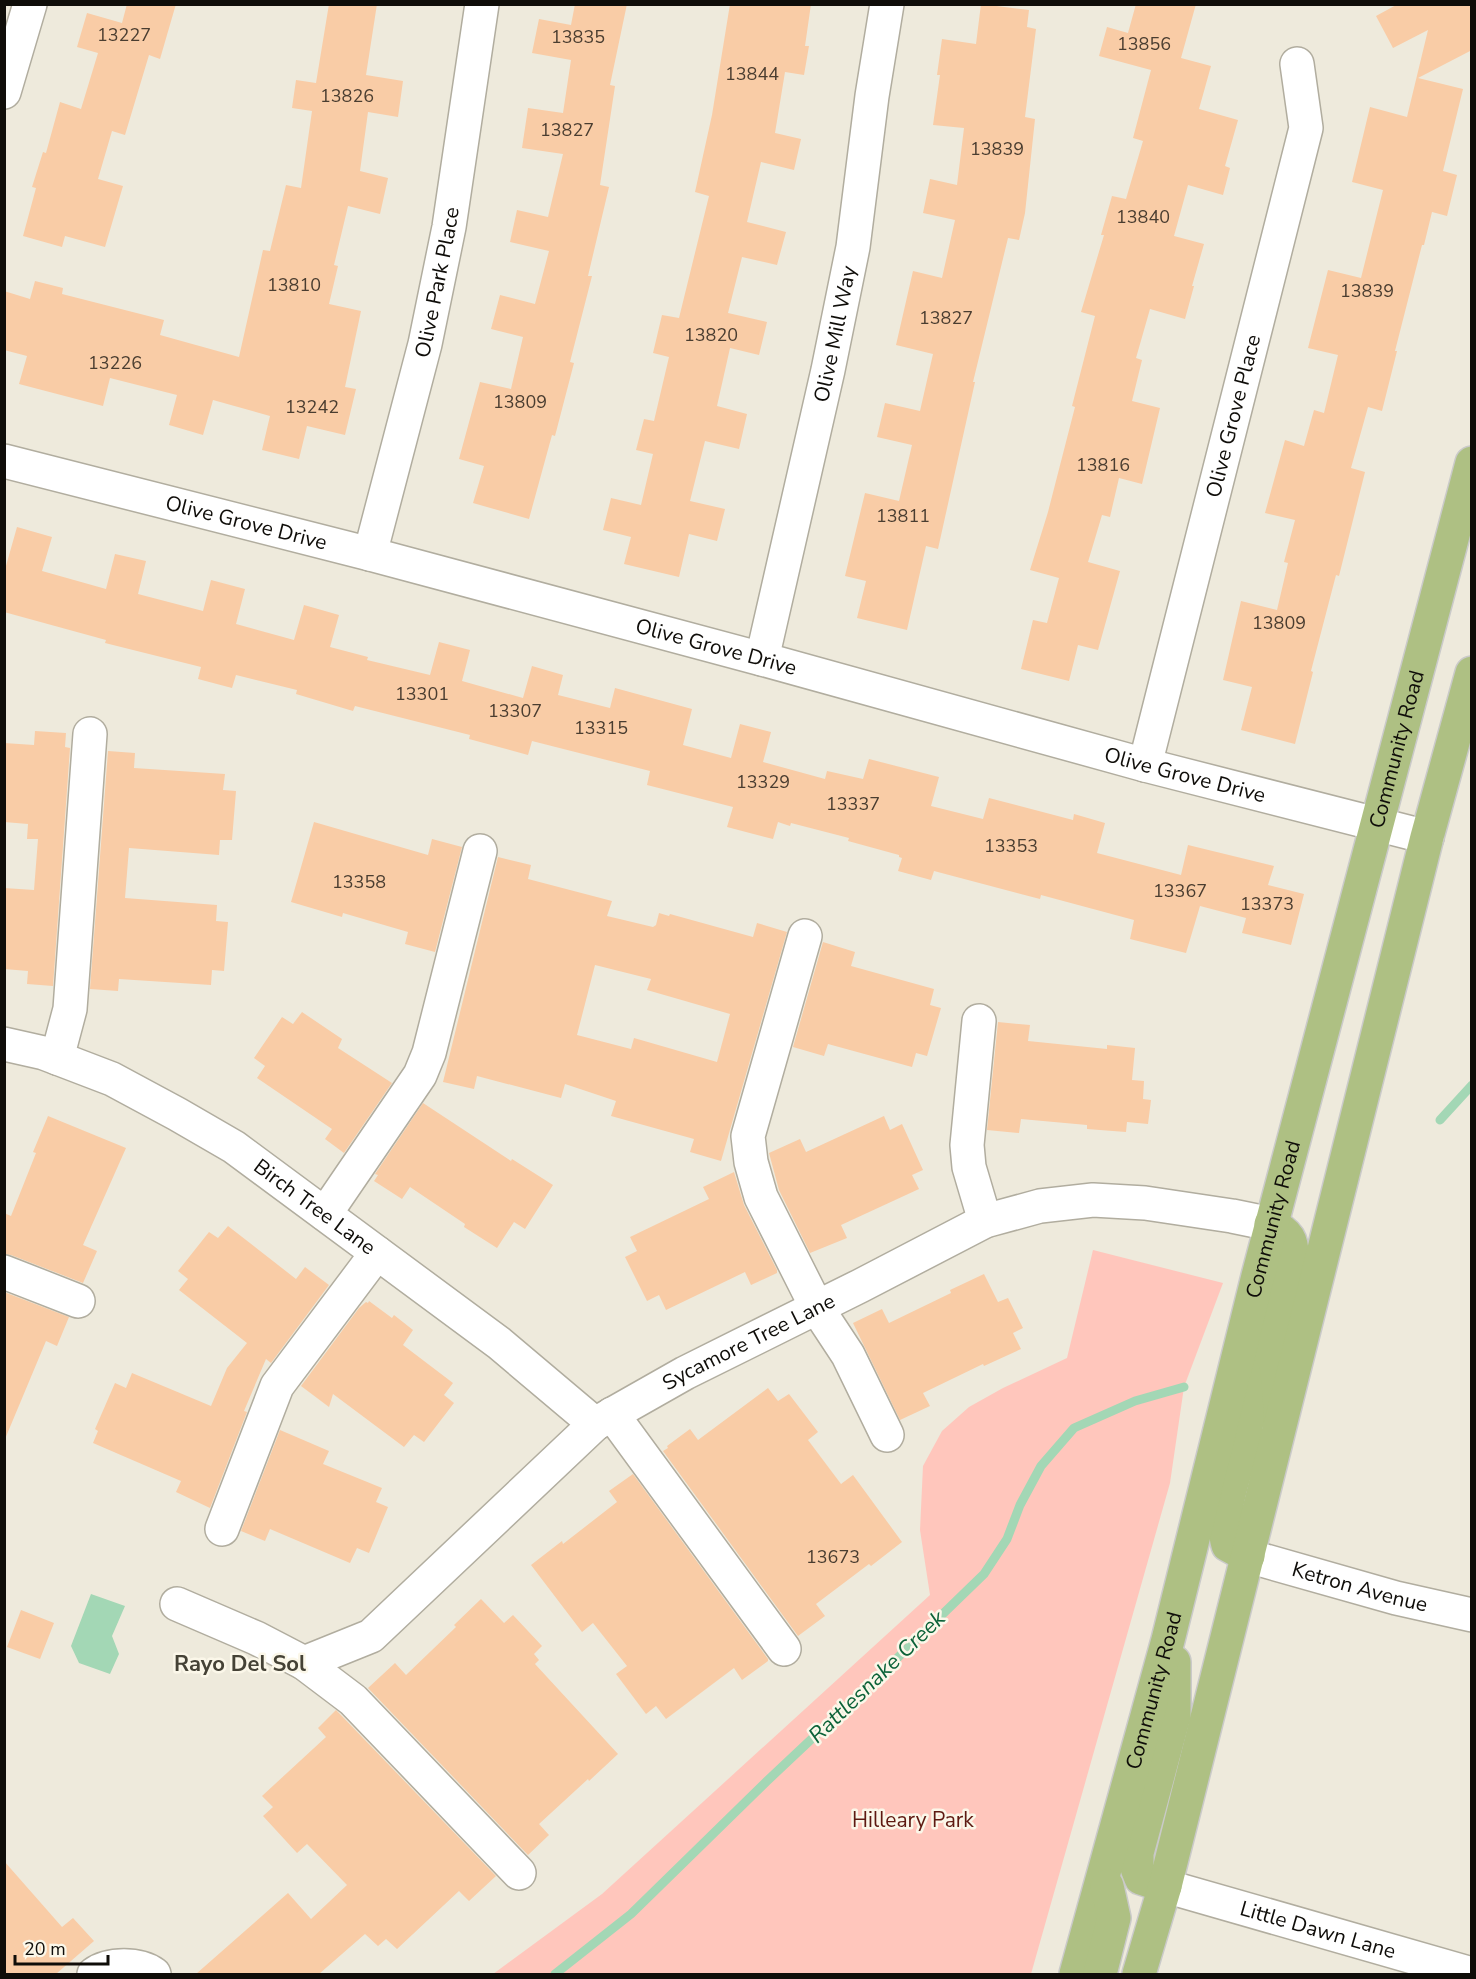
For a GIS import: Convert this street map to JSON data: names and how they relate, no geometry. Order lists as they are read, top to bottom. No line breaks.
{"streets":{"main road":["Community Road"],"street":["Olive Park Place","Olive Mill Way","Olive Grove Place","Olive Grove Drive","Birch Tree Lane","Sycamore Tree Lane","Ketron Avenue","Little Dawn Lane"]},"crossings":[["Olive Park Place","Olive Grove Drive"],["Olive Mill Way","Olive Grove Drive"],["Olive Grove Place","Olive Grove Drive"],["Olive Grove Drive","Community Road"],["Community Road","Sycamore Tree Lane"],["Birch Tree Lane","Sycamore Tree Lane"]],"districts":["Rayo Del Sol"],"water":["Rattlesnake Creek"],"parks":["Hilleary Park"],"house_numbers":["13227","13835","13856","13844","13826","13827","13839","13840","13810","13839","13827","13820","13226","13809","13242","13816","13811","13809","13301","13307","13315","13329","13337","13353","13358","13367","13373","13673"],"scale_bar":"20 m"}
